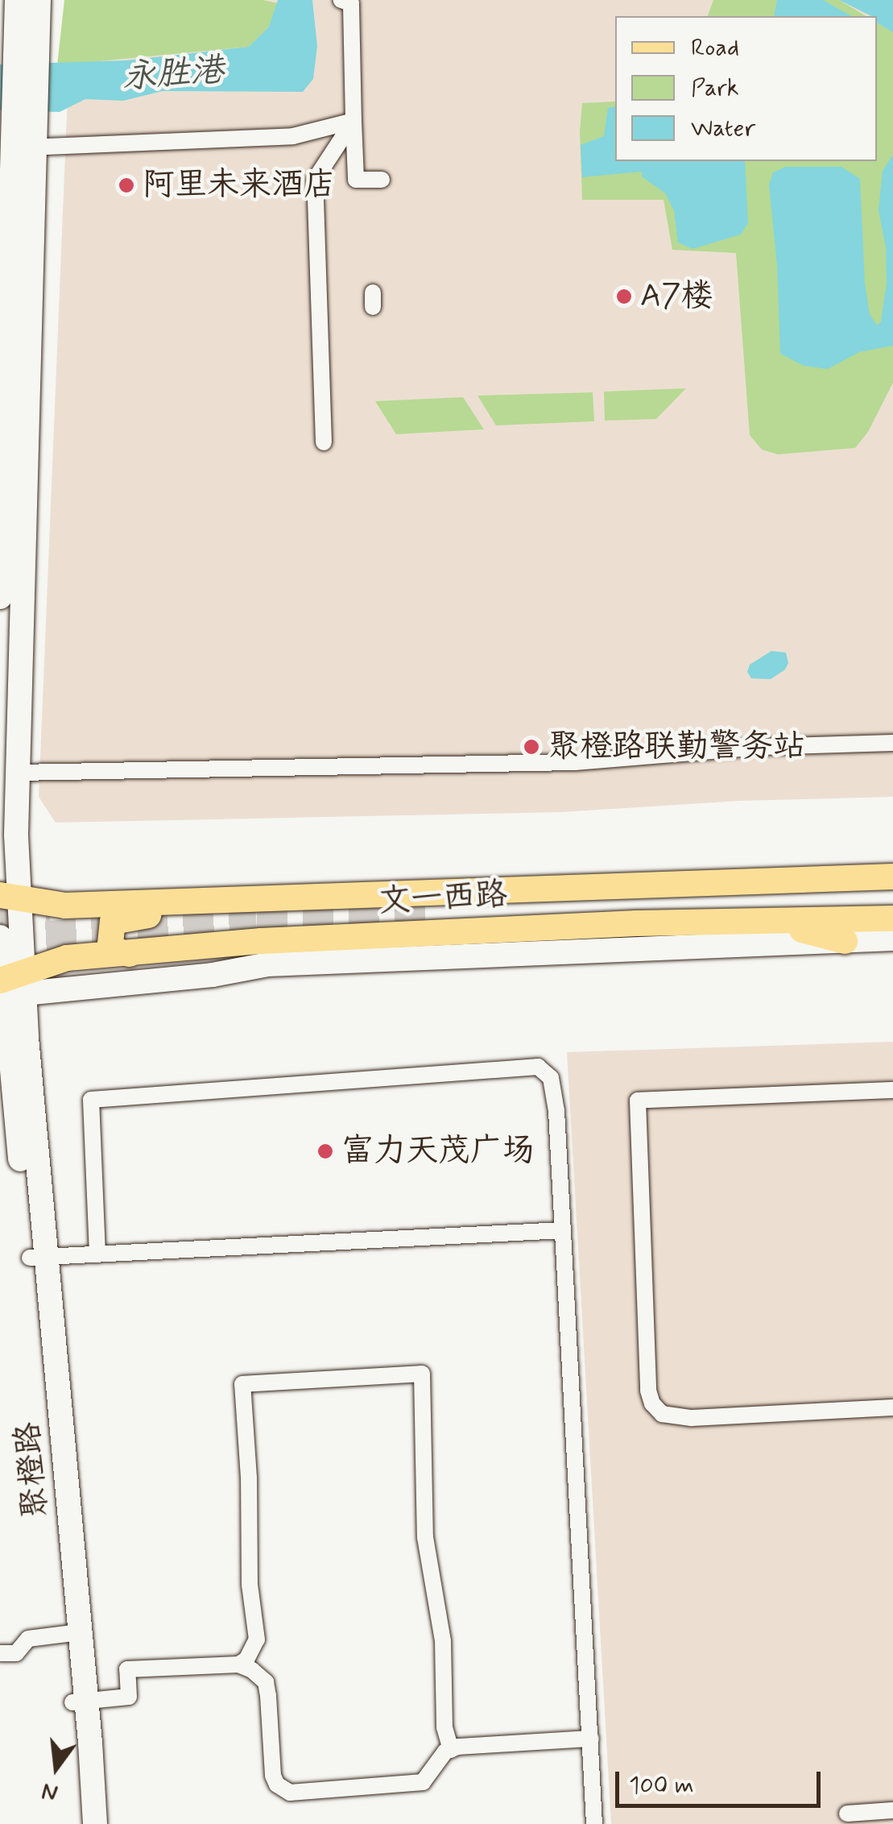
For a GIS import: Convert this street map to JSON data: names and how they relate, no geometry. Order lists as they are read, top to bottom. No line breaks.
{"streets":{"main road":["文一西路"],"street":["聚橙路"]},"crossings":[["文一西路","聚橙路"]],"water":["永胜港"],"places":["阿里未来酒店","A7楼","聚橙路联勤警务站","富力天茂广场"],"legend":["Road","Park","Water"],"scale_bar":"100 m","north":"bottom"}
